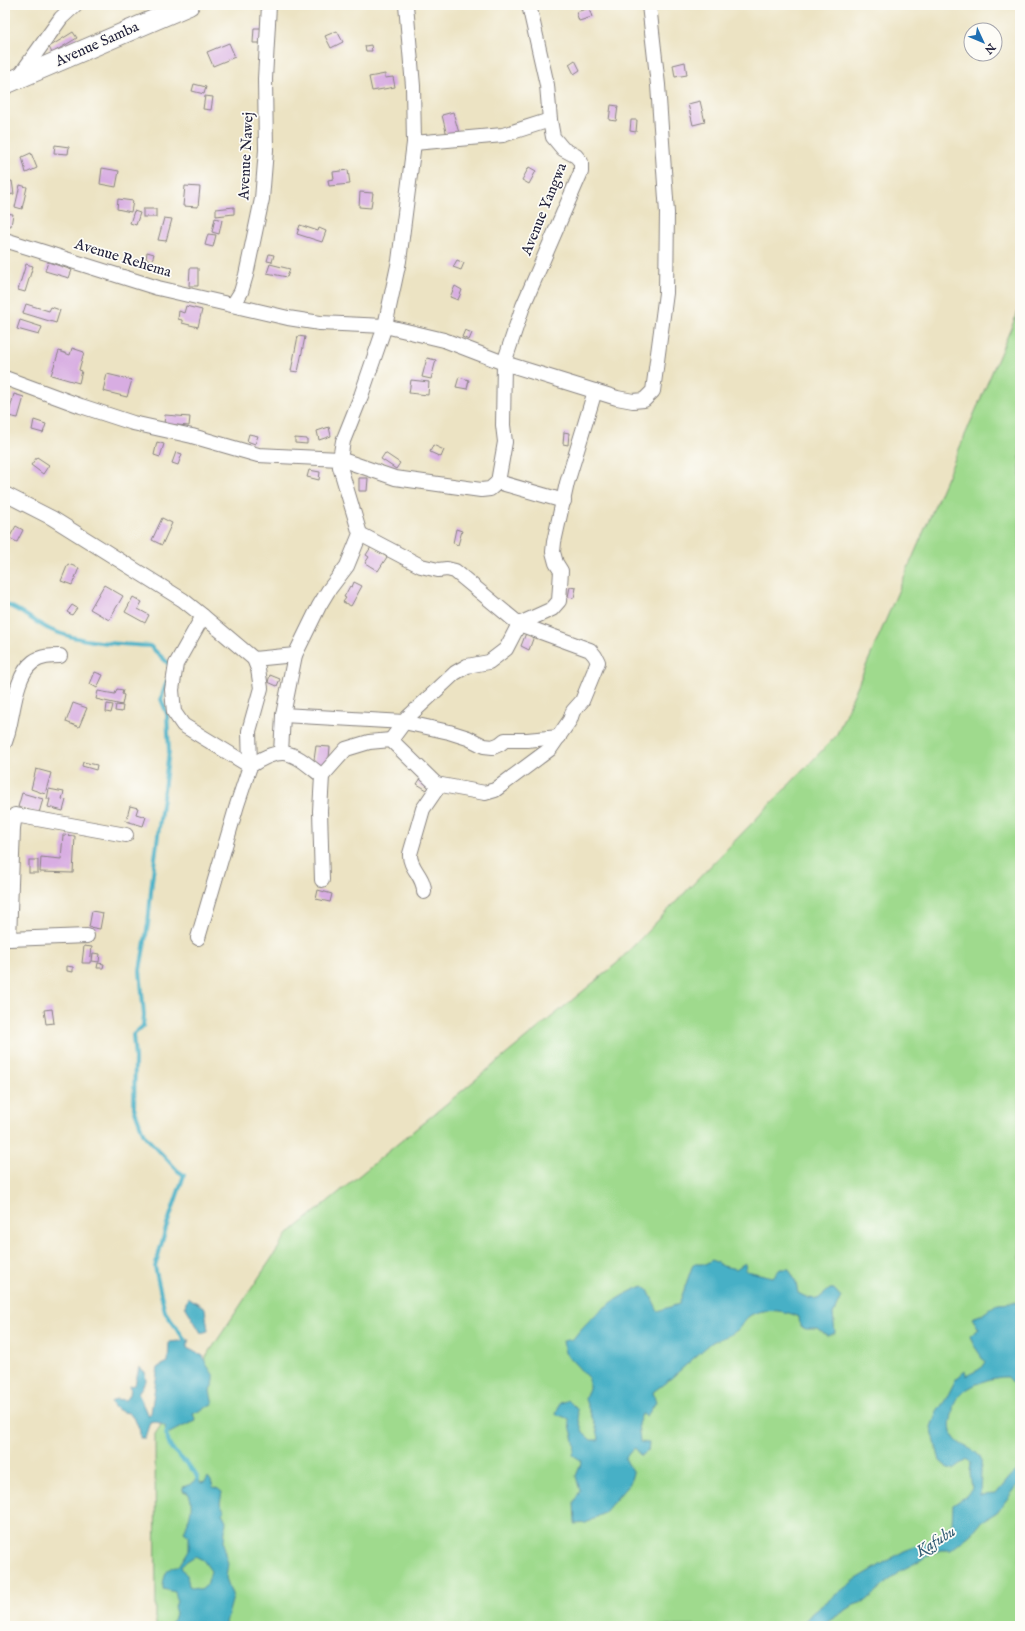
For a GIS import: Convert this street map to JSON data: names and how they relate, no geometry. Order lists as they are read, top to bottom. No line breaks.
{"streets":{"street":["Avenue Samba","Avenue Nawej","Avenue Yangwa","Avenue Rehema"]},"crossings":[["Avenue Nawej","Avenue Rehema"],["Avenue Yangwa","Avenue Rehema"]],"water":["Kafubu"],"north":"bottom right"}
